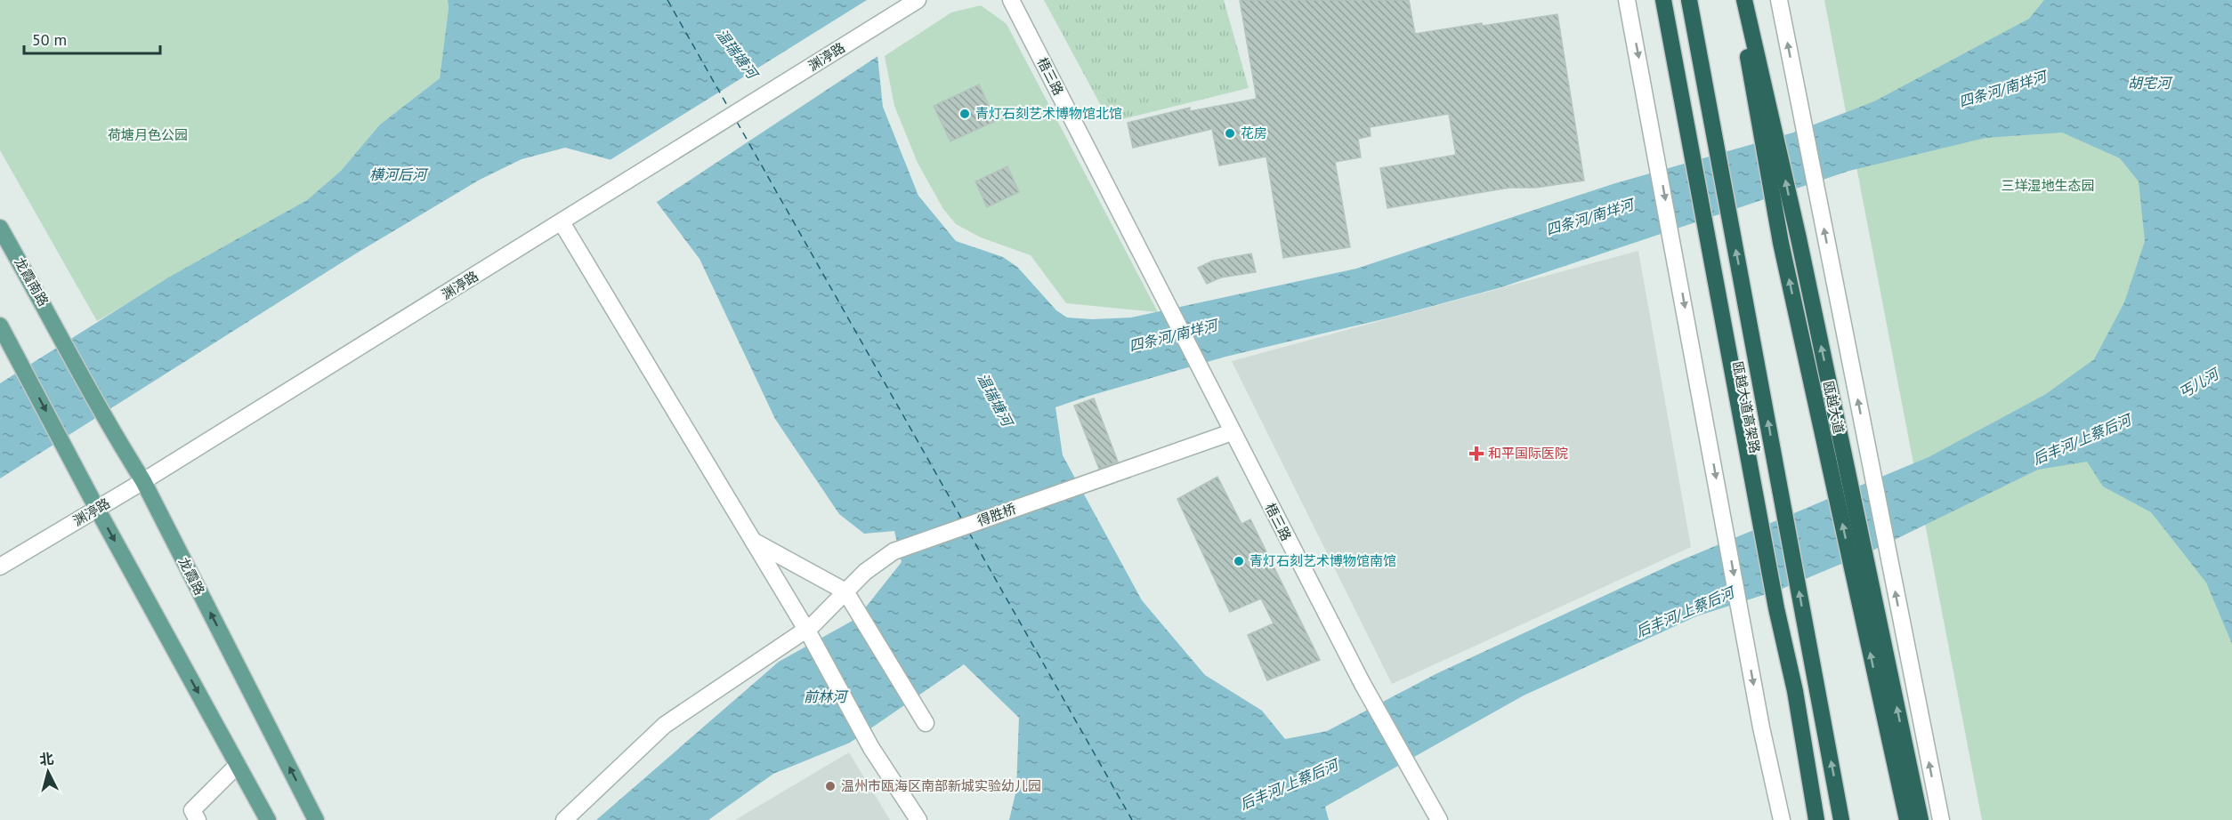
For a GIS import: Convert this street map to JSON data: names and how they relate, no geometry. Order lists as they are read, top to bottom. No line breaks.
{"streets":{"highway":["瓯越大道高架路","瓯越大道"],"main road":["龙霞南路","龙霞路"],"street":["渊渟路","梧三路","得胜桥"]},"crossings":[["渊渟路","龙霞路"],["梧三路","得胜桥"],["龙霞南路","龙霞路"]],"water":["温瑞塘河","胡宅河","四条河/南垟河","横河后河","丐儿河","后丰河/上蔡后河","前林河"],"parks":["荷塘月色公园","三垟湿地生态园"],"places":{"other":["青灯石刻艺术博物馆北馆","花房","青灯石刻艺术博物馆南馆","温州市瓯海区南部新城实验幼儿园"],"health":["和平国际医院"]},"scale_bar":"50 m","north":"top"}
